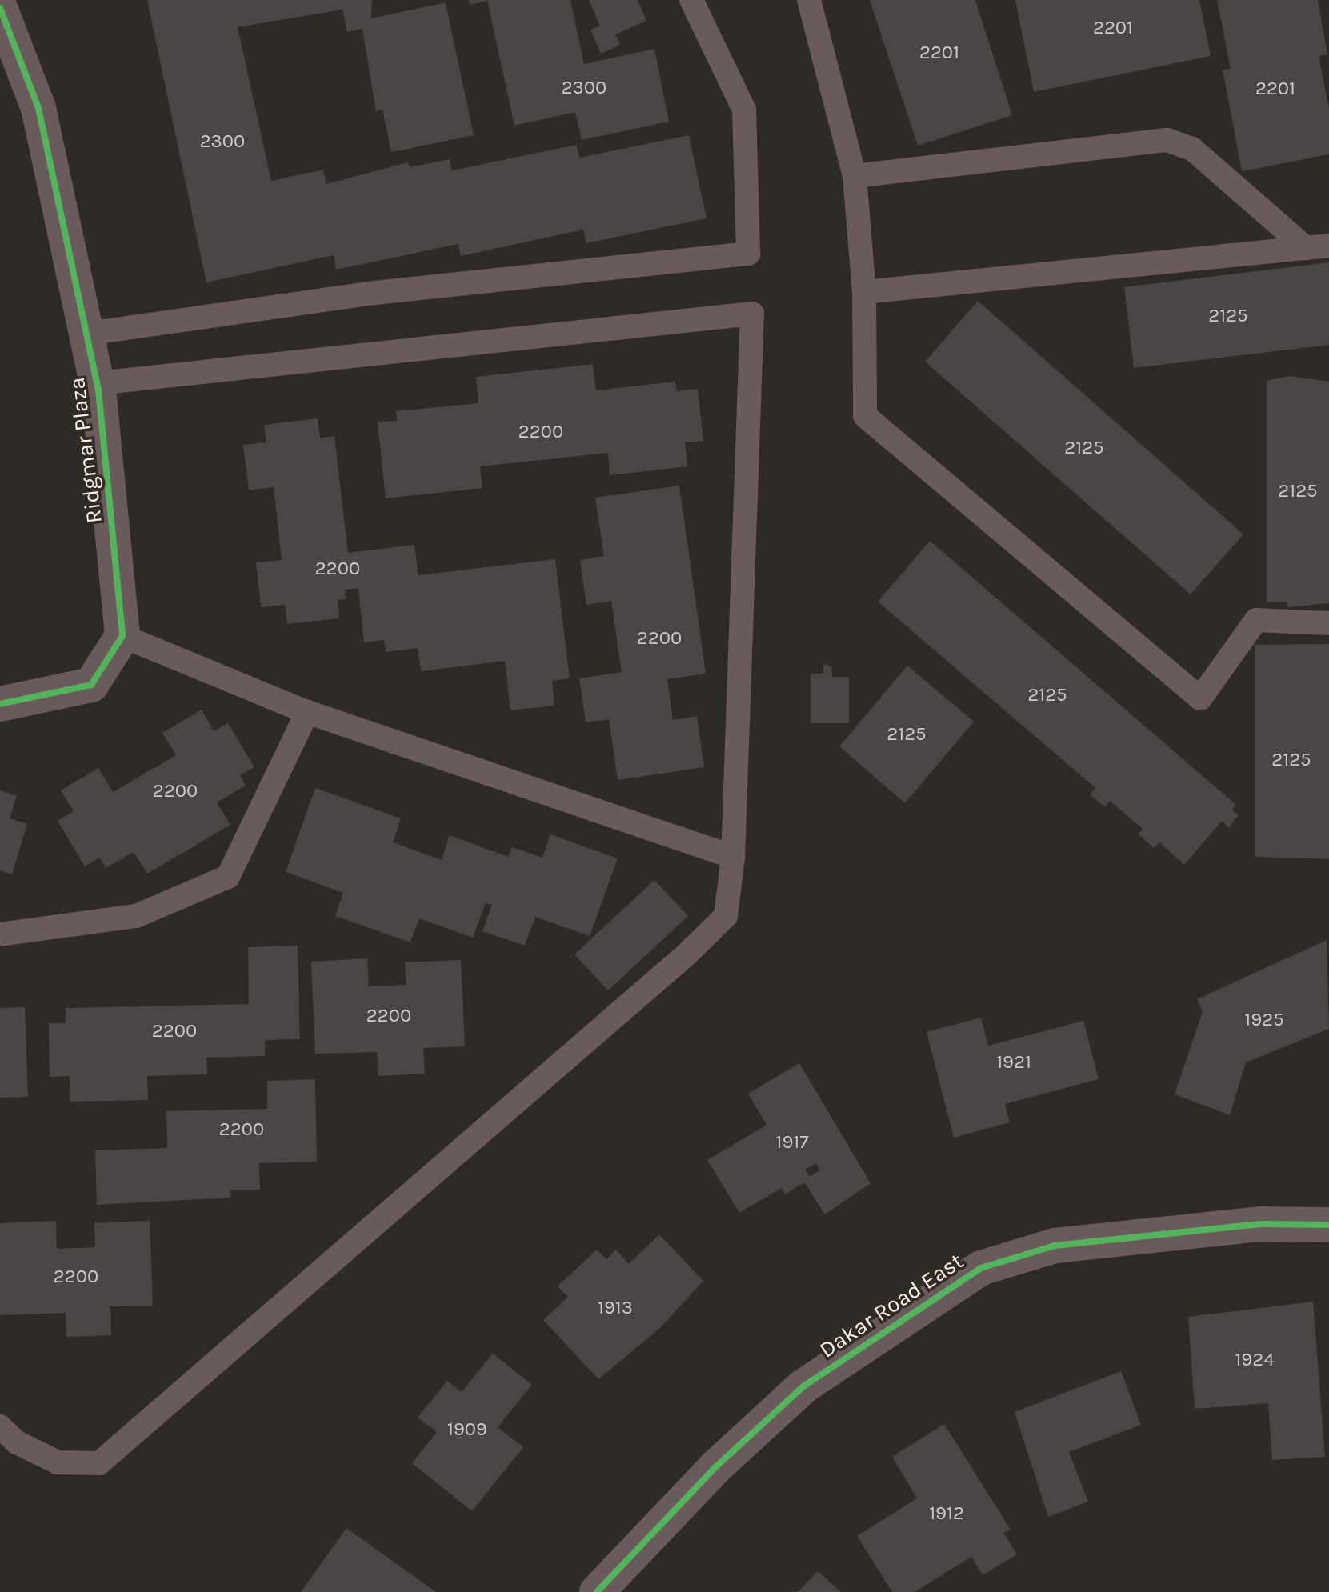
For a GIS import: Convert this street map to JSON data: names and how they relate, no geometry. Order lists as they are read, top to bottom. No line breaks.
{"streets":{"street":["Ridgmar Plaza","Dakar Road East"]},"house_numbers":["2201","2201","2300","2201","2300","2125","2200","2125","2125","2200","2200","2125","2125","2125","2200","2200","1925","2200","1921","2200","1917","2200","1913","1924","1909","1912"]}
